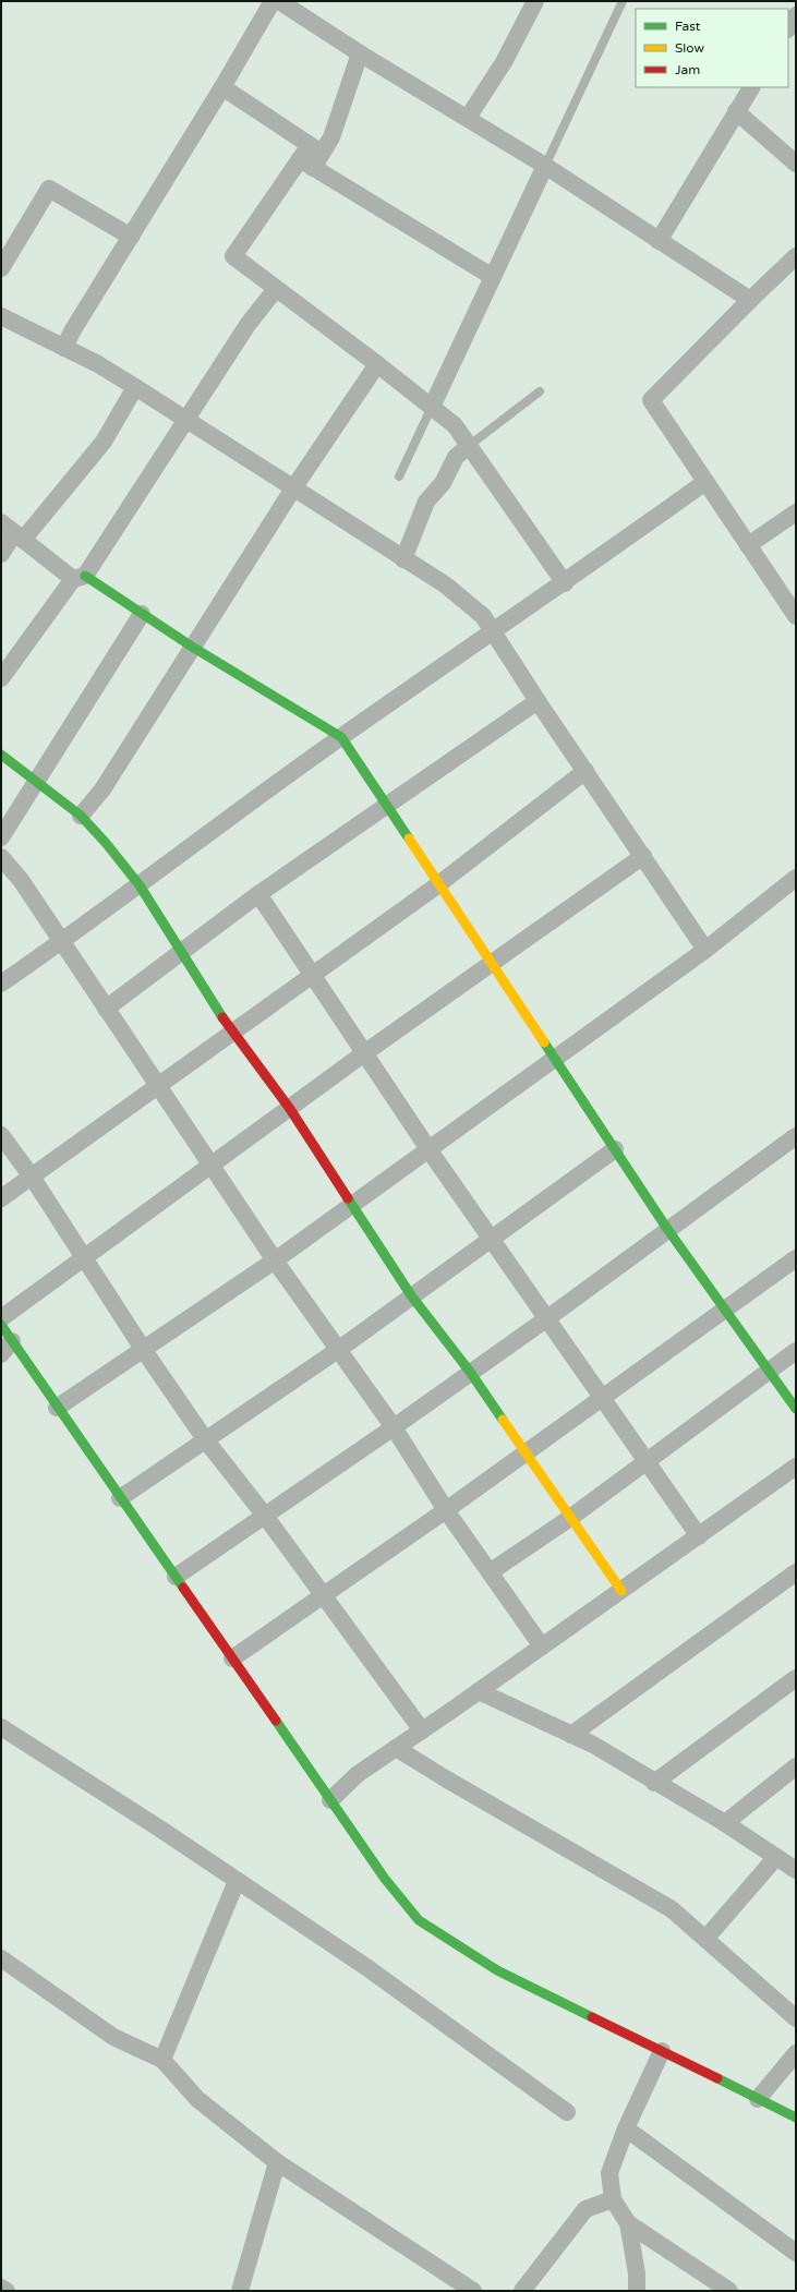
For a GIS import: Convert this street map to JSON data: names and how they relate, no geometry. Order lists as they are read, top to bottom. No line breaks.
{"legend":["Fast","Slow","Jam"]}
